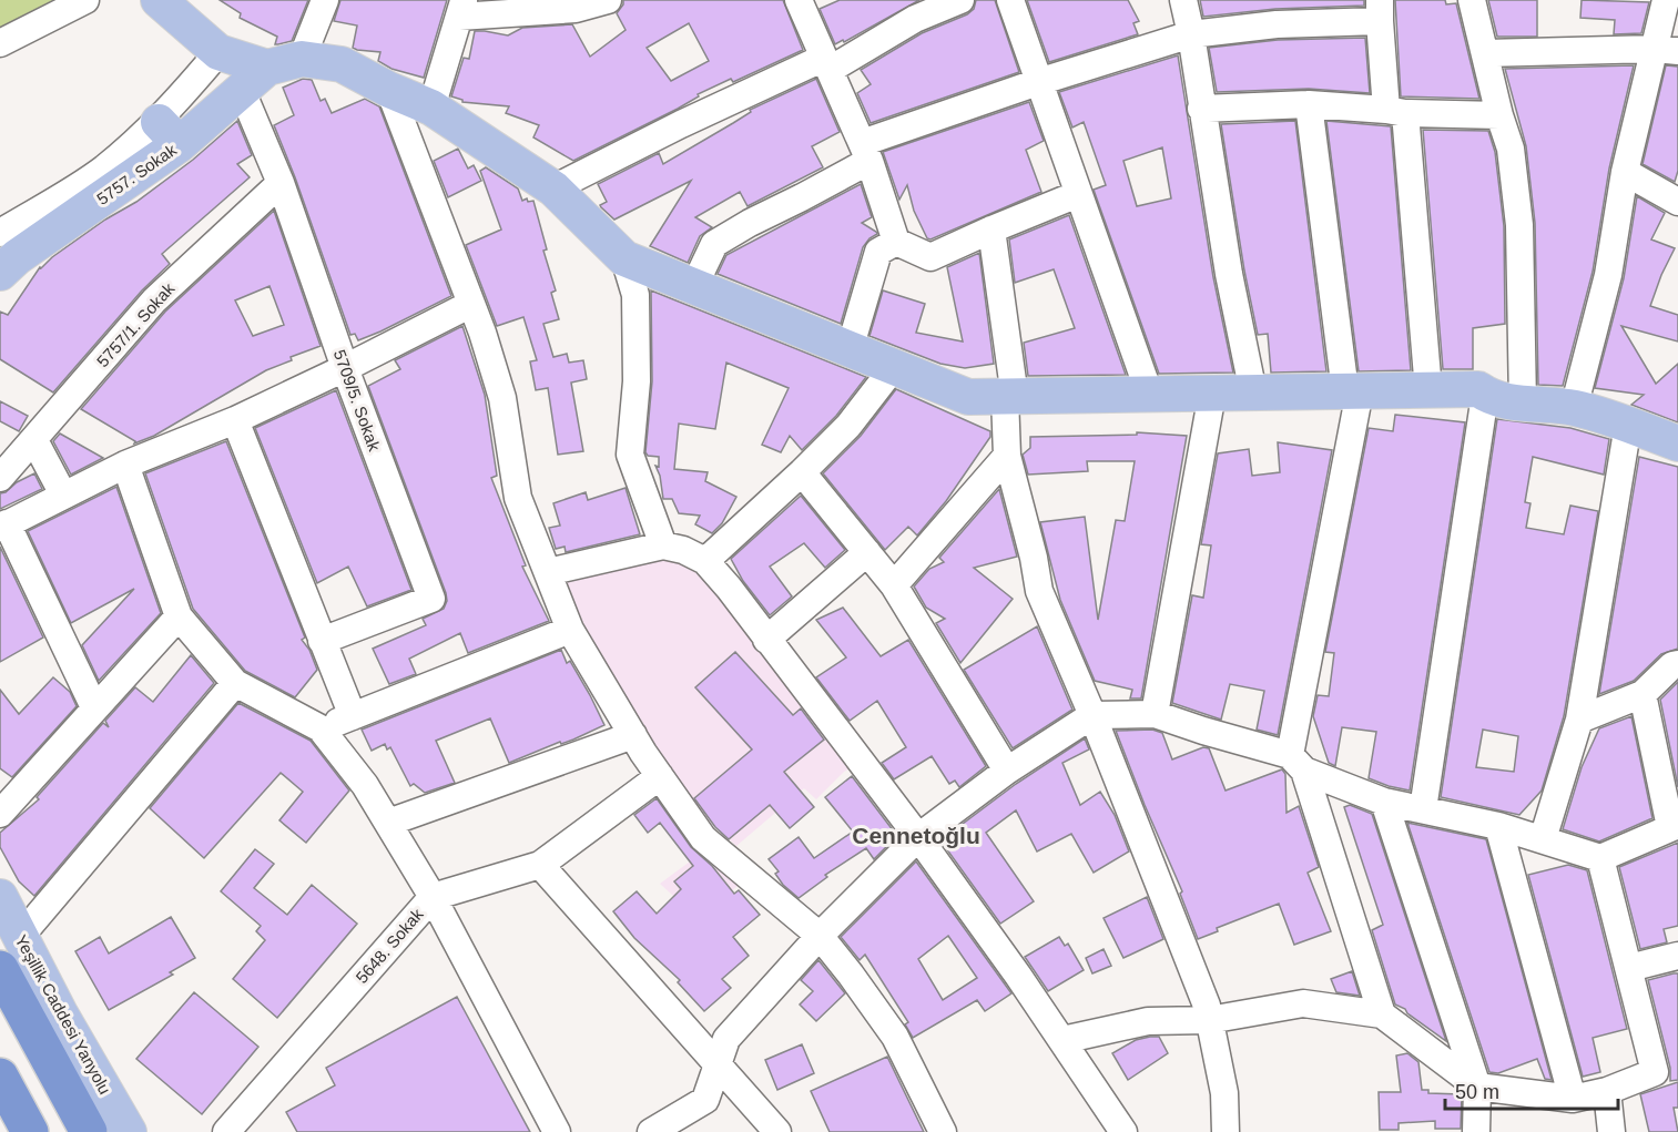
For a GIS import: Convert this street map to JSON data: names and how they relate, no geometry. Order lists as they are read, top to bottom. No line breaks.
{"streets":{"main road":["5757. Sokak","Yeşillik Caddesi Yanyolu"],"street":["5757/1. Sokak","5709/5. Sokak","5648. Sokak"]},"crossings":[["5757. Sokak","5709/5. Sokak"],["5757/1. Sokak","5709/5. Sokak"]],"districts":["Cennetoğlu"],"scale_bar":"50 m"}
